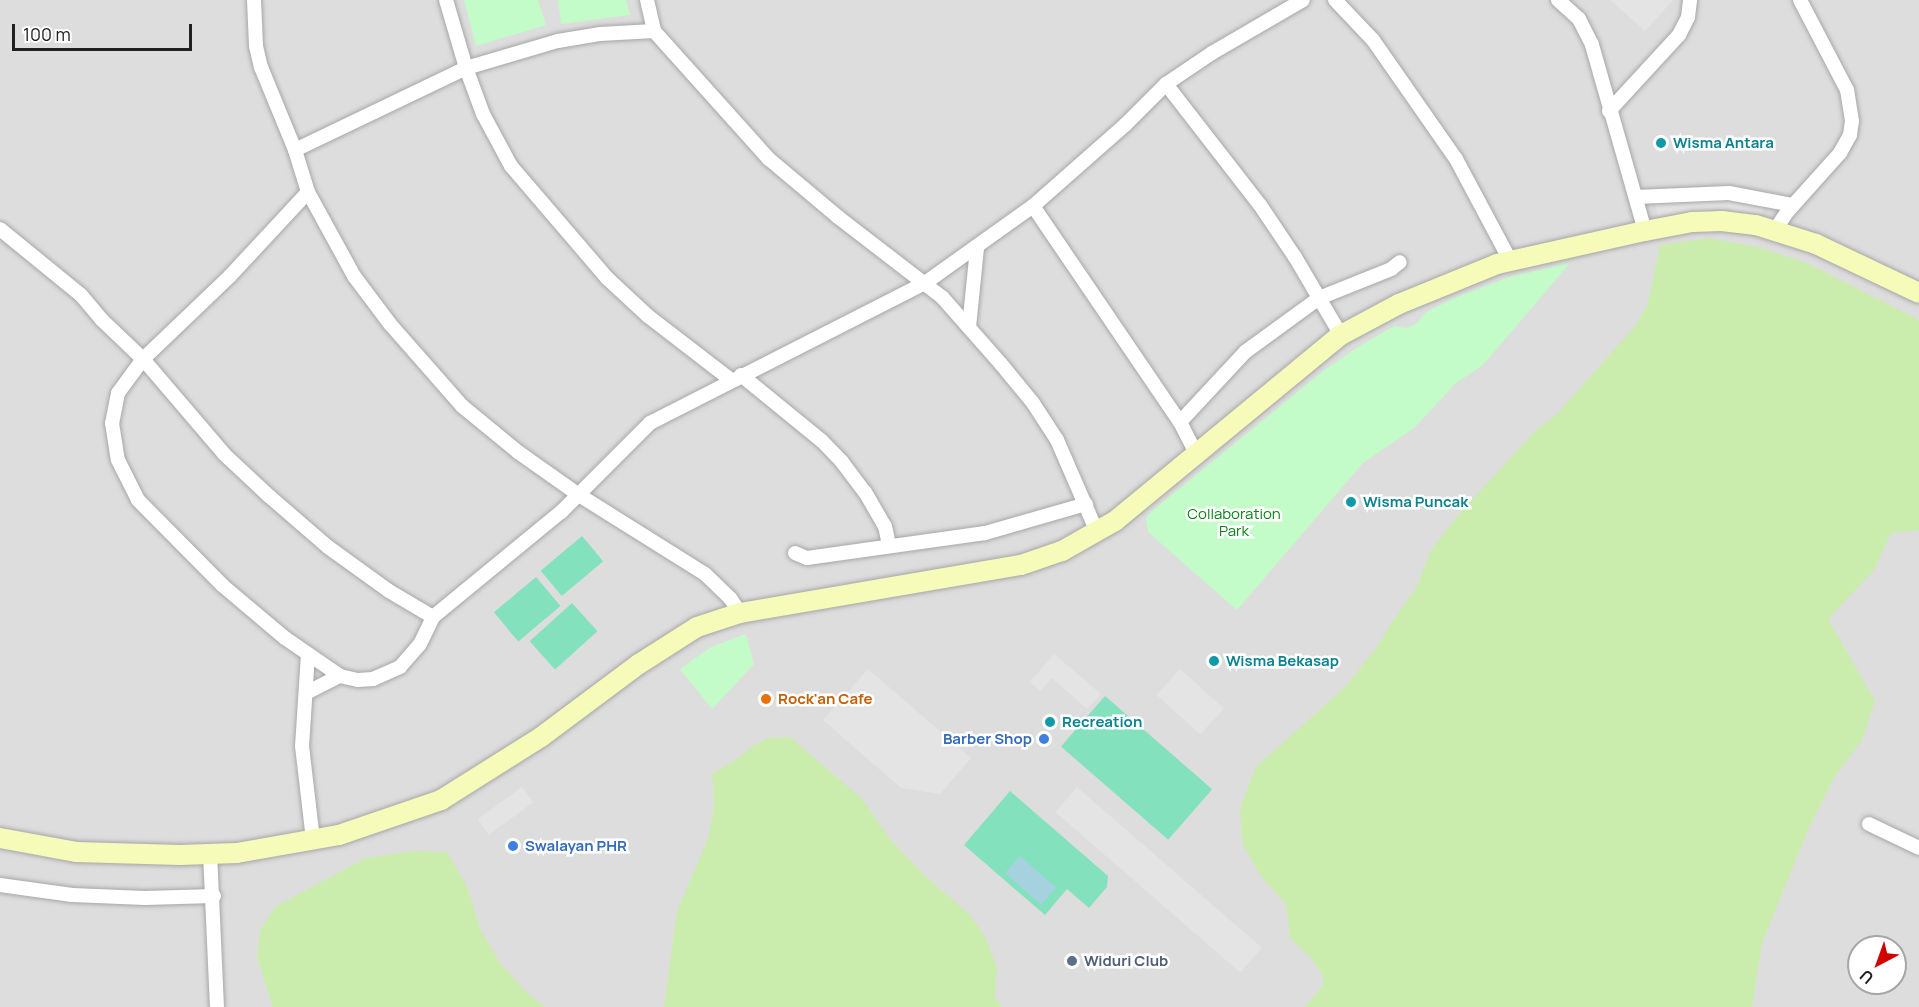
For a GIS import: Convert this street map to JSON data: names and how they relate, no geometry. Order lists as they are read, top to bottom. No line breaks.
{"parks":["Collaboration Park"],"places":["Wisma Antara","Wisma Puncak","Wisma Bekasap","Rock'an Cafe","Recreation","Barber Shop","Swalayan PHR","Widuri Club"],"scale_bar":"100 m","north":"bottom left"}
